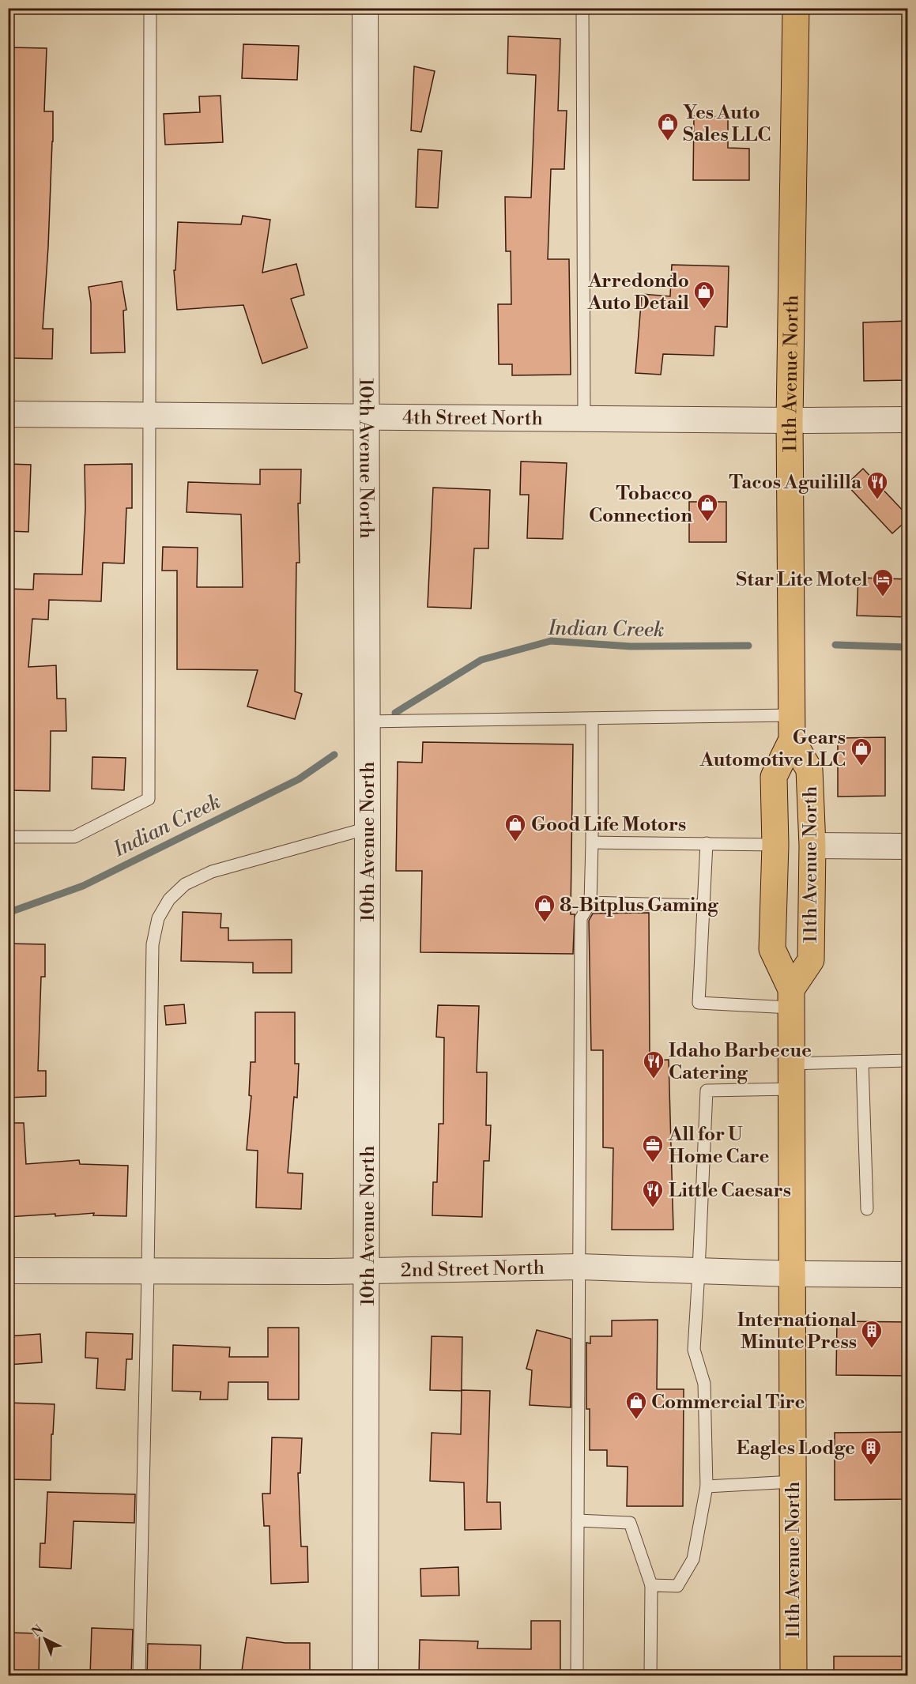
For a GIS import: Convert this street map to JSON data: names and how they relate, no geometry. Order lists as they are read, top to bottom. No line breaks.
{"streets":{"main road":["11th Avenue North"],"street":["4th Street North","10th Avenue North","2nd Street North"]},"crossings":[["11th Avenue North","4th Street North"],["11th Avenue North","2nd Street North"],["4th Street North","10th Avenue North"],["10th Avenue North","2nd Street North"]],"water":["Indian Creek"],"places":{"shop":["Yes Auto Sales LLC","Arredondo Auto Detail","Tobacco Connection","Gears Automotive LLC","Good Life Motors","8-Bitplus Gaming","Commercial Tire"],"restaurant":["Tacos Aguililla","Idaho Barbecue Catering","Little Caesars"],"hotel":["Star Lite Motel"],"office":["All for U Home Care"],"building":["International Minute Press","Eagles Lodge"]},"north":"top left"}
